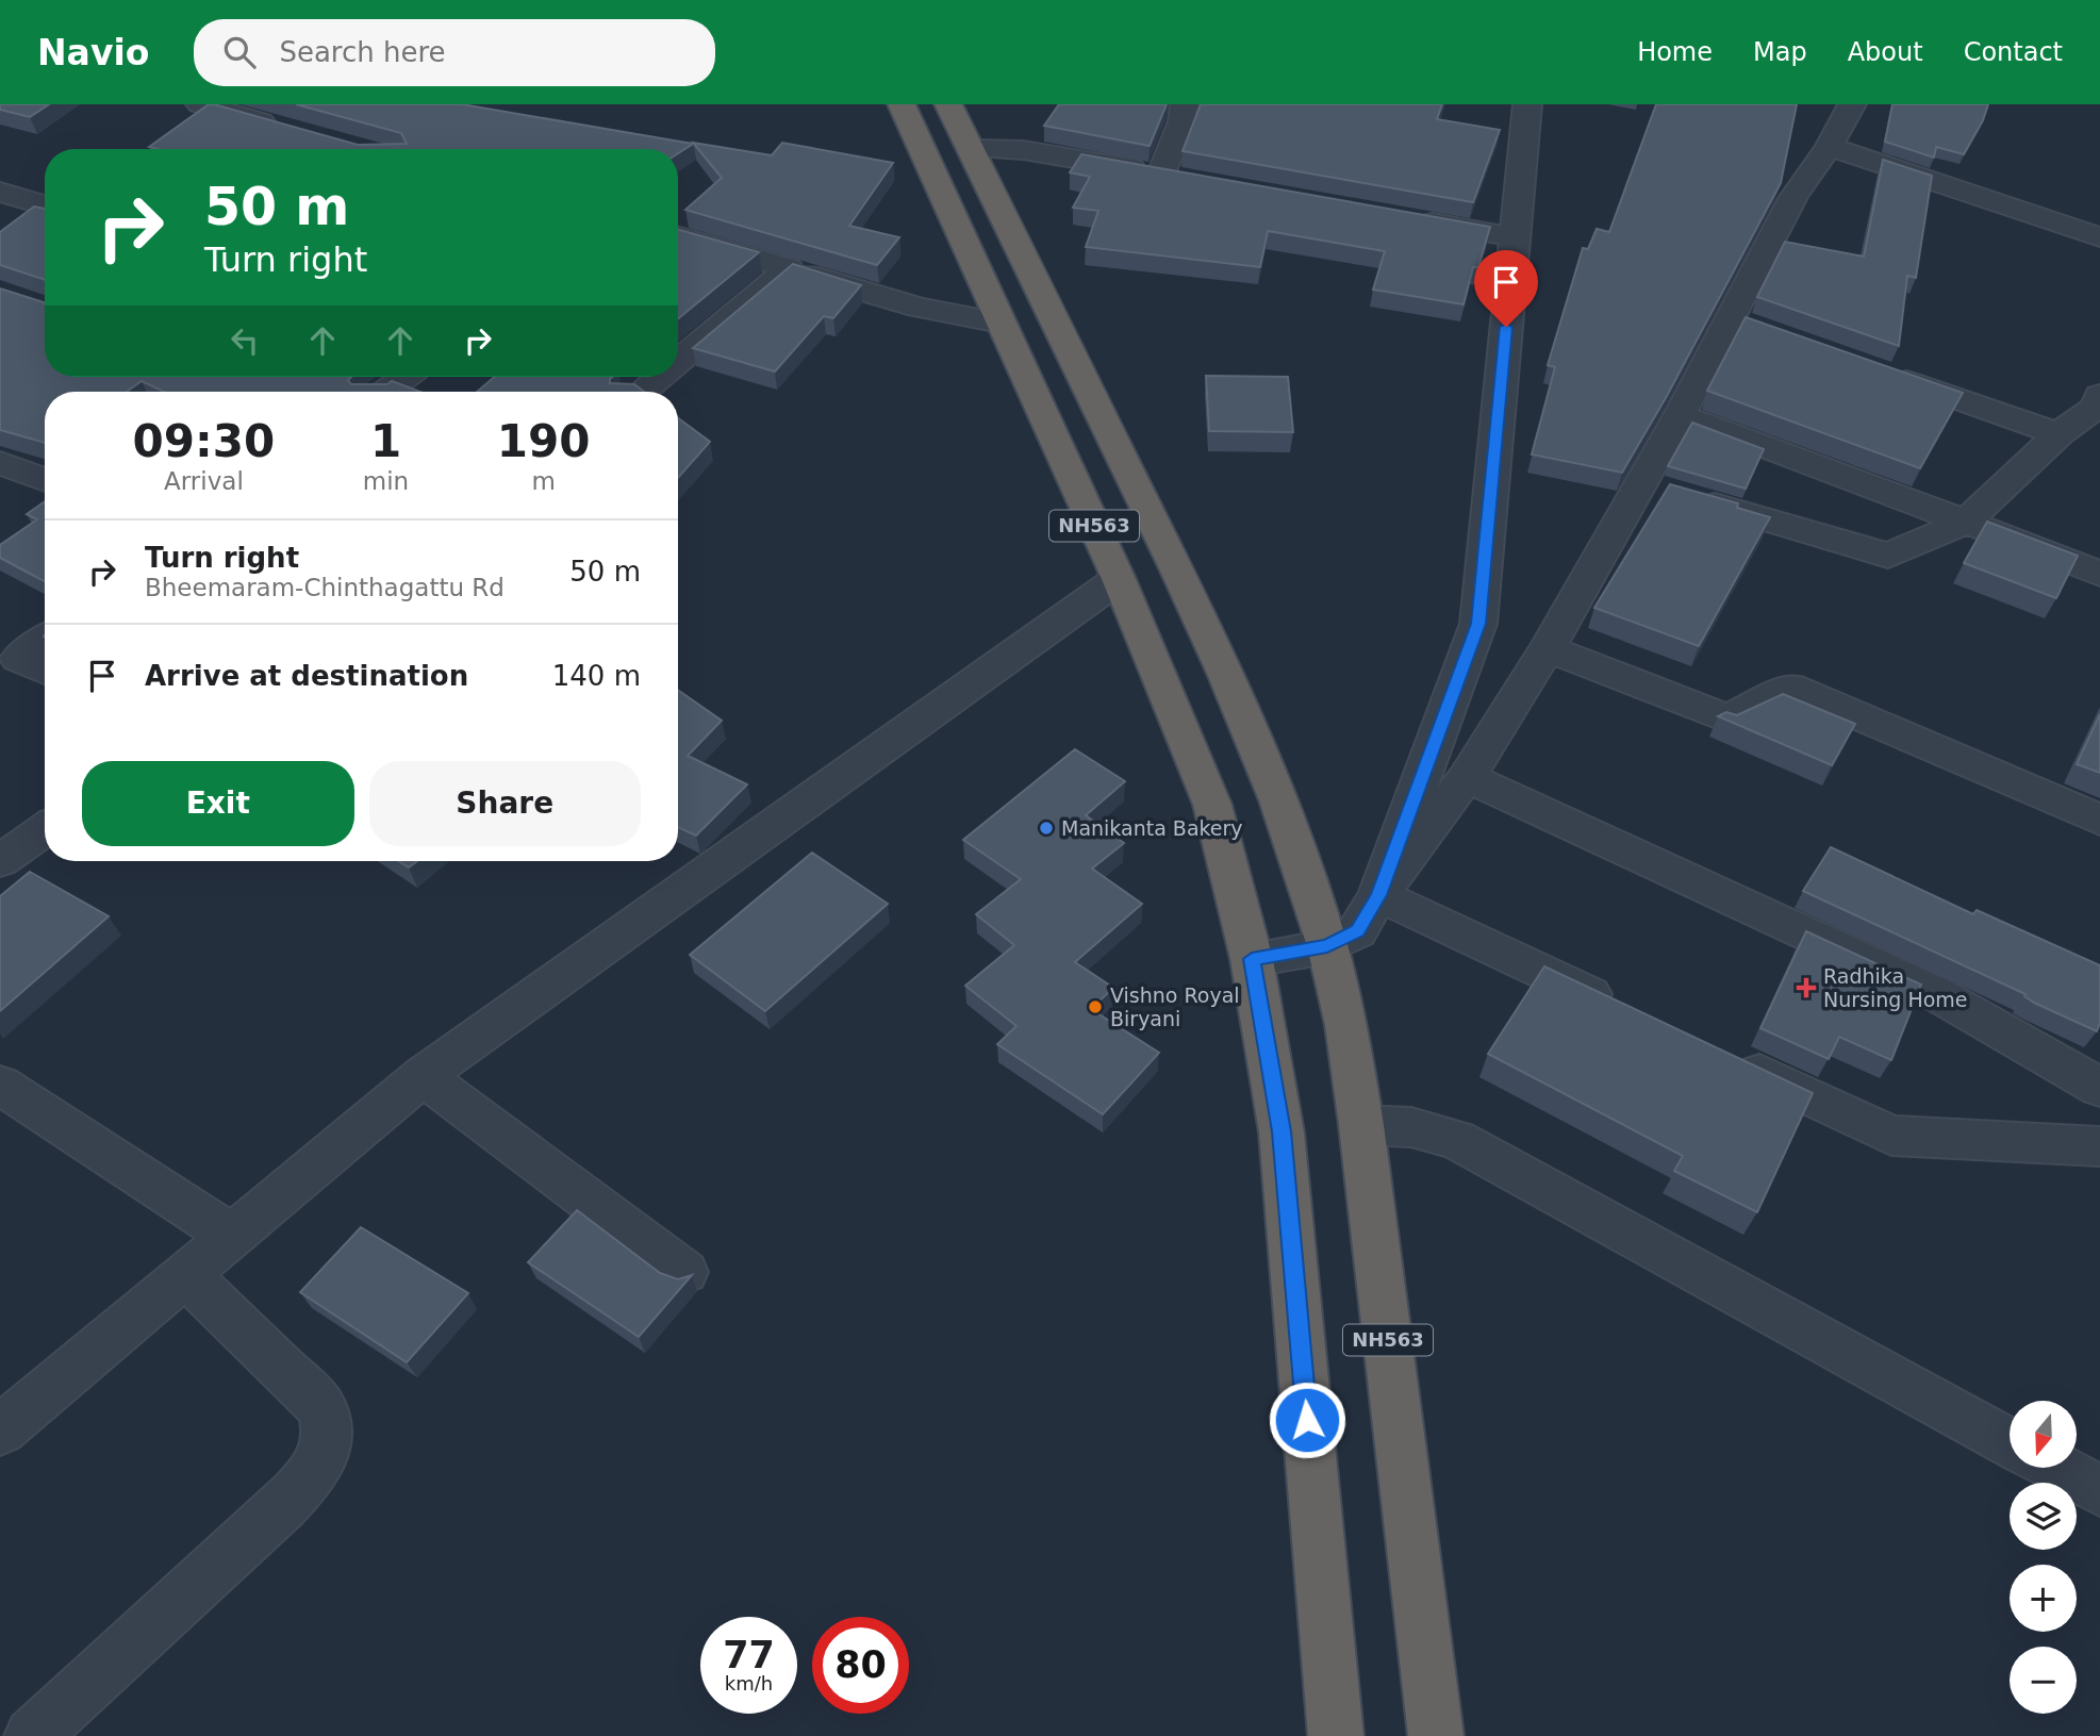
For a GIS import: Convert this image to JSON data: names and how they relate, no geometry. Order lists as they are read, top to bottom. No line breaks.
{"streets":{"highway":["NH563"]},"places":{"other":["Manikanta Bakery","Vishno Royal Biryani"],"health":["Radhika Nursing Home"]},"north":"bottom","page":{"header":"Navio","search":"Search here","nav":["Home","Map","About","Contact"],"turn":["50 m","Turn right"],"eta":["09:30","Arrival","1","min","190","m"],"list":[{"name":"Turn right","note":"Bheemaram-Chinthagattu Rd","value":"50 m"},{"name":"Arrive at destination","value":"140 m"}],"buttons":["Exit","Share"],"map_buttons":["+","−"],"speed":"77 km/h","limit":"80"}}
